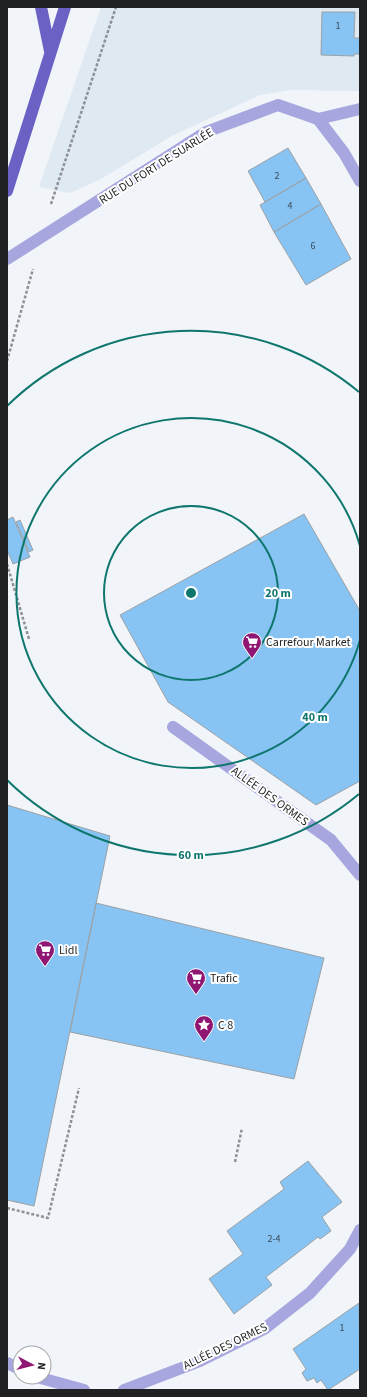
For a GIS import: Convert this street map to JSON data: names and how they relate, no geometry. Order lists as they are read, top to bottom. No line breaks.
{"streets":{"street":["RUE DU FORT DE SUARLÉE","ALLÉE DES ORMES"]},"places":{"supermarket":["Carrefour Market","Lidl","Trafic"],"place":["C 8"]},"house_numbers":["1","2","4","6","2-4","1"],"north":"right","rings":["20 m","40 m","60 m"]}
